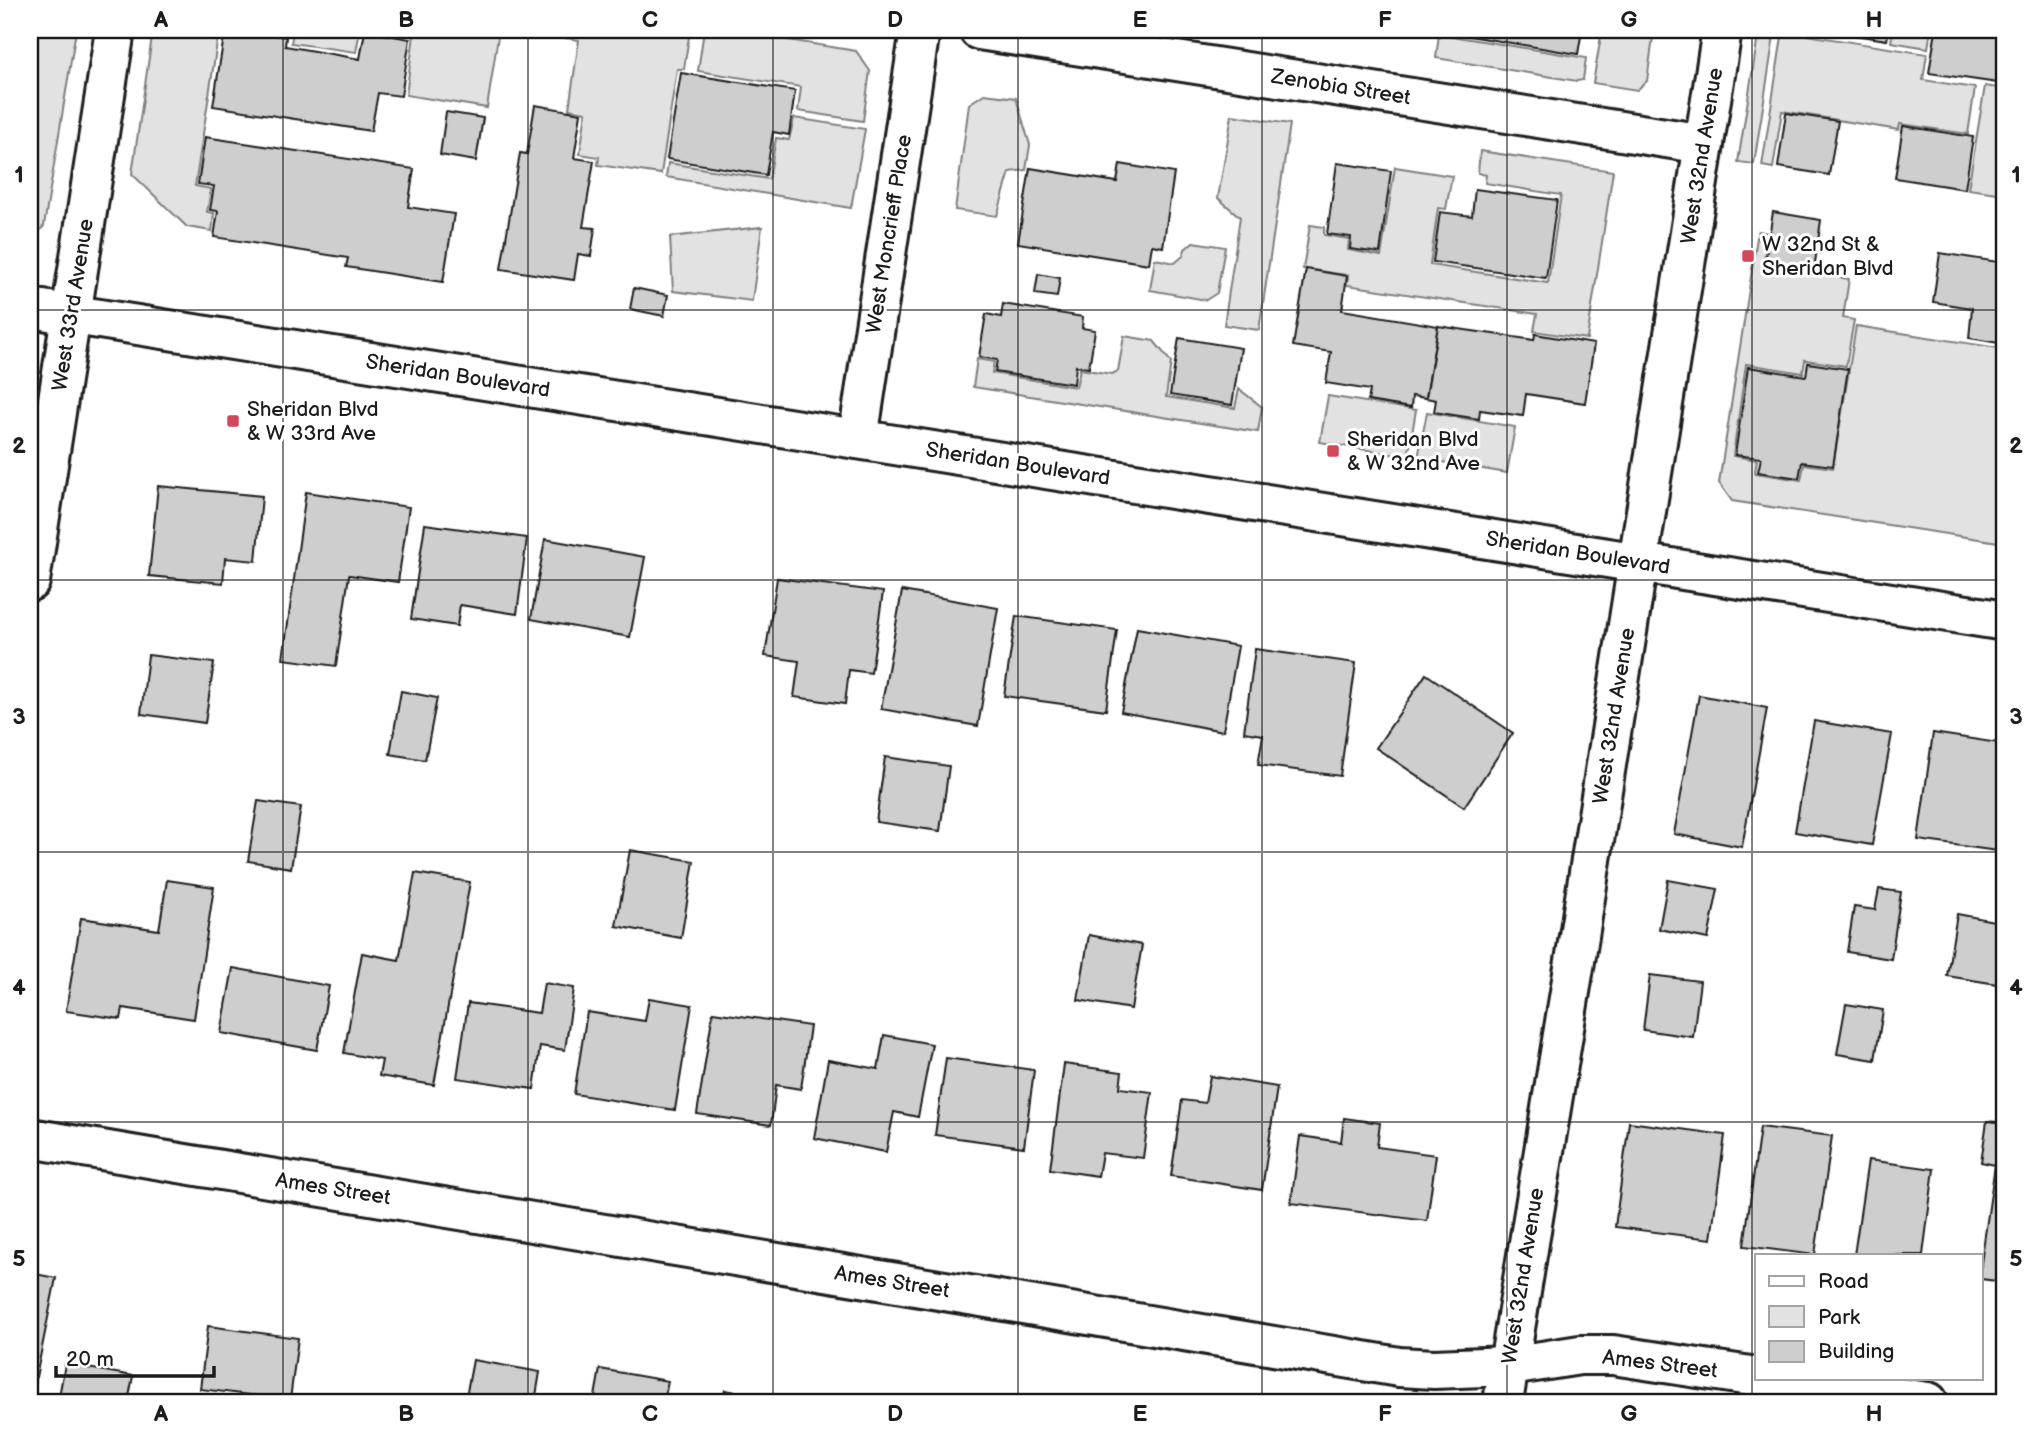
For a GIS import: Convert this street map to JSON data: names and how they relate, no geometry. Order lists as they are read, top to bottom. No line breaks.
{"streets":{"street":["Zenobia Street","West 32nd Avenue","West Moncrieff Place","West 33rd Avenue","Sheridan Boulevard","Ames Street"]},"crossings":[["Zenobia Street","West 32nd Avenue"],["West 32nd Avenue","Sheridan Boulevard"],["West 32nd Avenue","Ames Street"],["West Moncrieff Place","Sheridan Boulevard"],["West 33rd Avenue","Sheridan Boulevard"]],"places":{"transit":["W 32nd St & Sheridan Blvd","Sheridan Blvd & W 33rd Ave","Sheridan Blvd & W 32nd Ave"]},"legend":["Road","Park","Building"],"scale_bar":"20 m","grid":{"columns":["A","B","C","D","E","F","G","H"],"rows":["1","2","3","4","5"]}}
